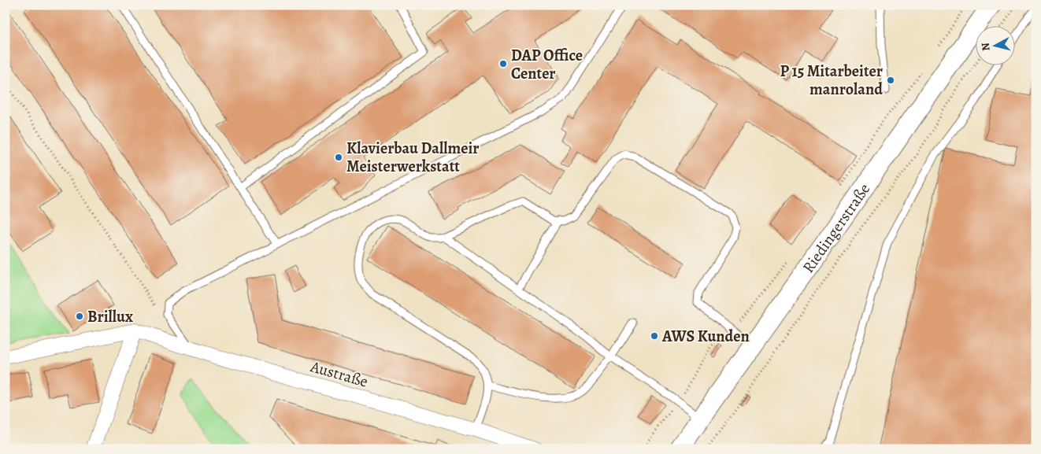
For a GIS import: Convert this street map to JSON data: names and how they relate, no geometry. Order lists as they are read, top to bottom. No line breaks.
{"streets":{"main road":["Riedingerstraße"],"street":["Austraße"]},"places":["DAP Office Center","P 15 Mitarbeiter manroland","Klavierbau Dallmeir Meisterwerkstatt","Brillux","AWS Kunden"],"north":"left"}
